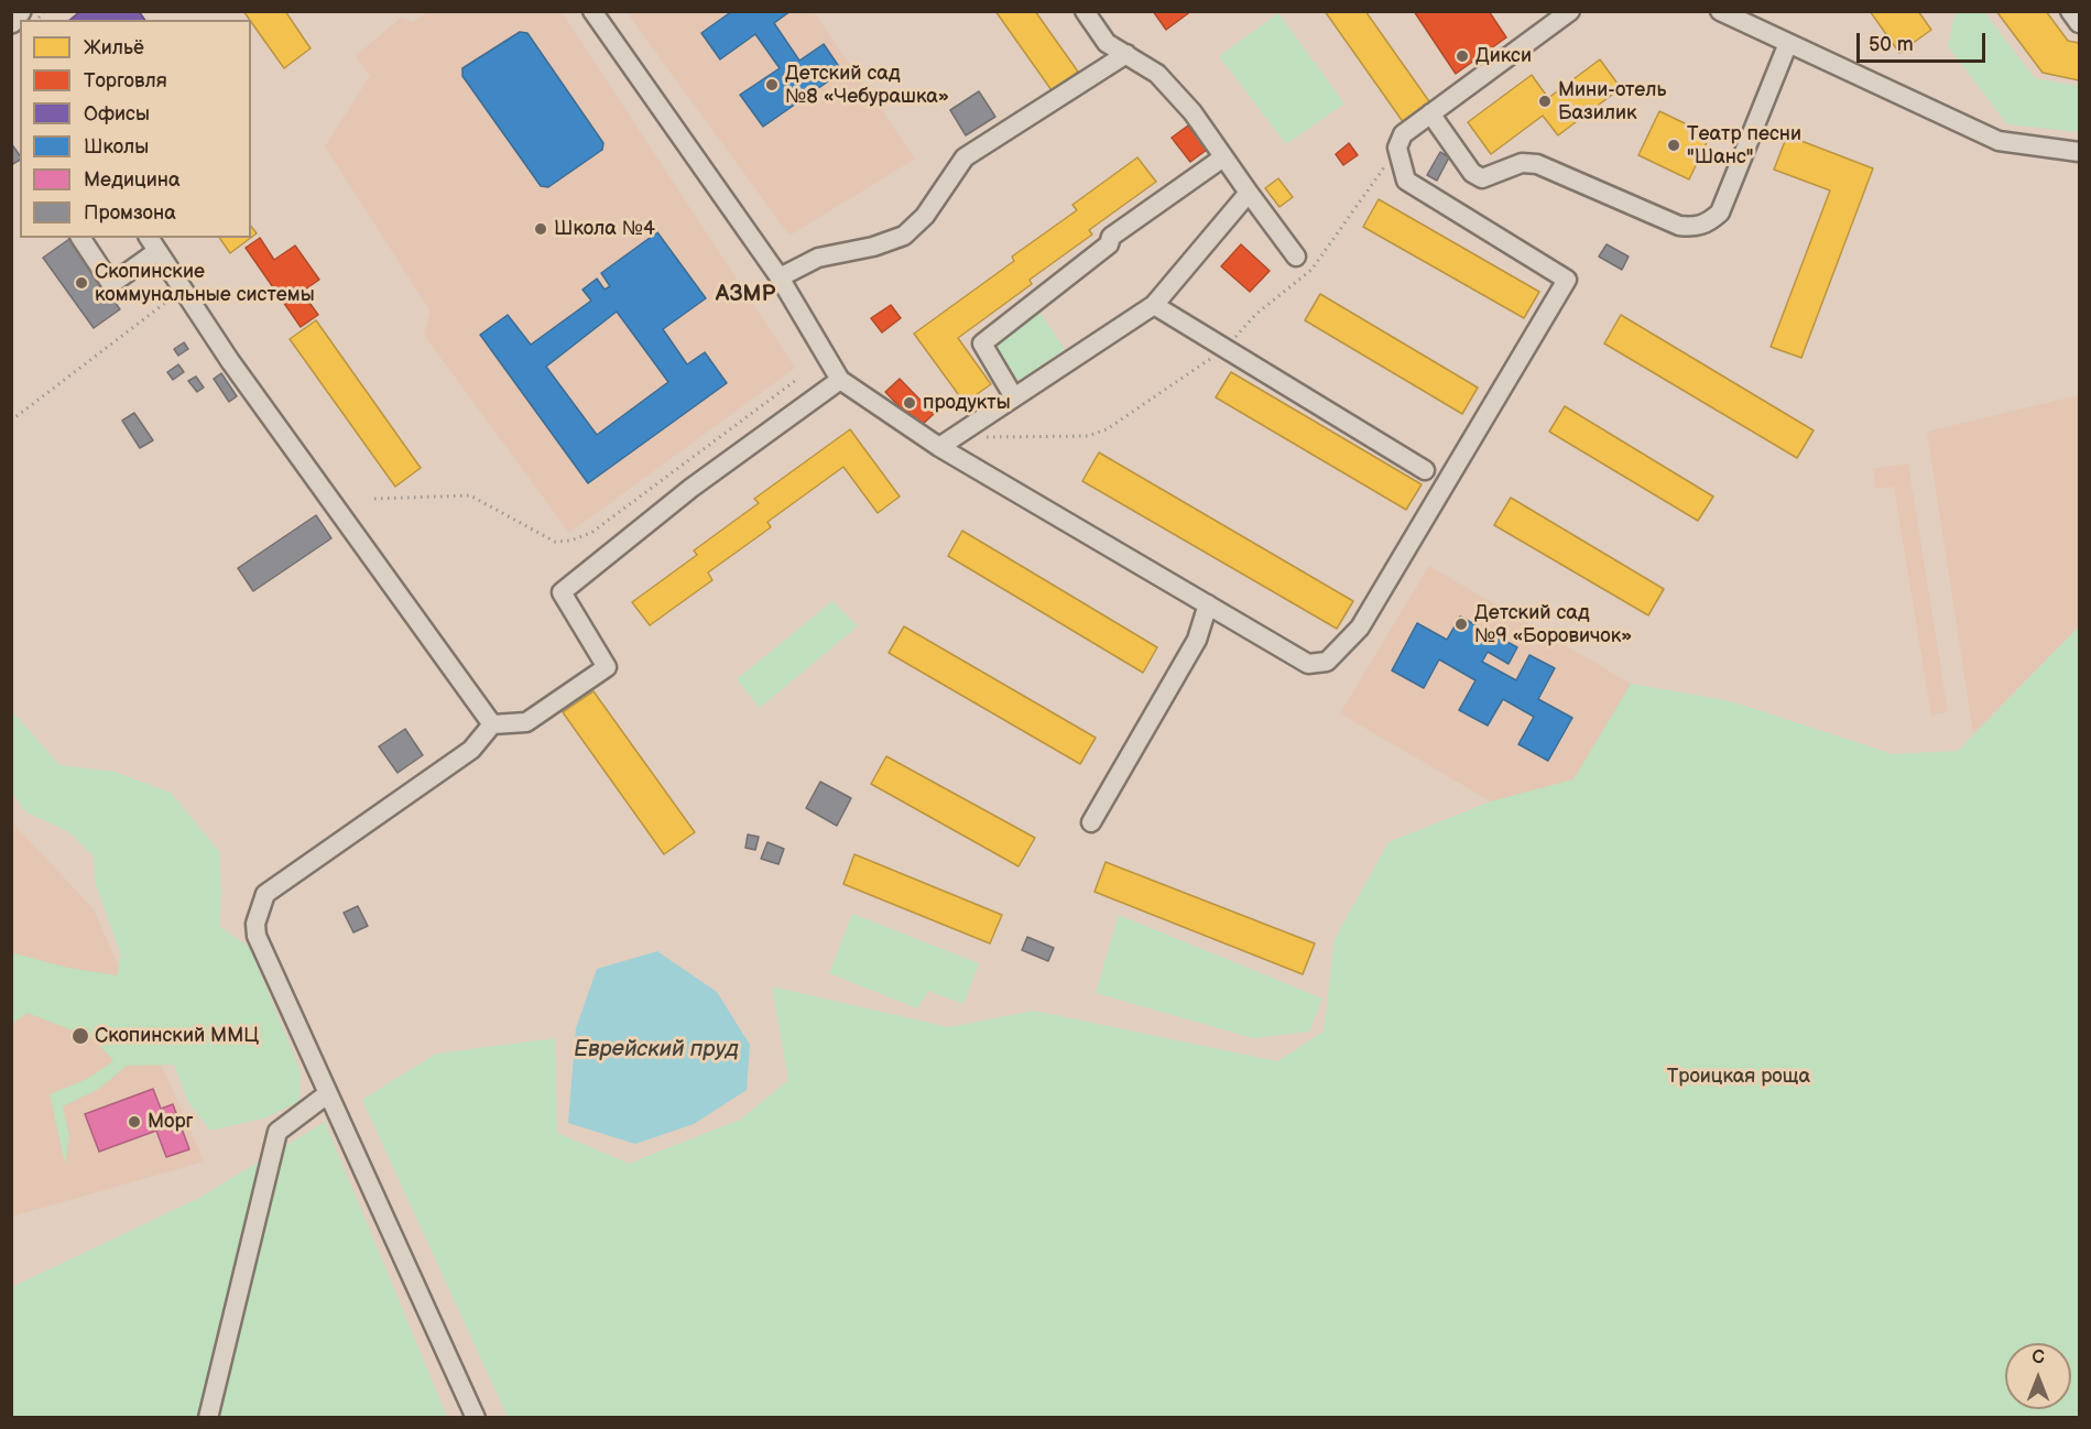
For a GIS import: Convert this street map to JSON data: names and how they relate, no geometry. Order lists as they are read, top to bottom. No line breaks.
{"districts":["АЗМР"],"water":["Еврейский пруд"],"parks":["Троицкая роща"],"places":["Дикси","Детский сад №8 «Чебурашка»","Мини-отель Базилик","Театр песни \"Шанс\"","Школа №4","Скопинские коммунальные системы","продукты","Детский сад №9 «Боровичок»","Скопинский ММЦ","Морг"],"legend":["Жильё","Торговля","Офисы","Школы","Медицина","Промзона"],"scale_bar":"50 m","north":"top"}
